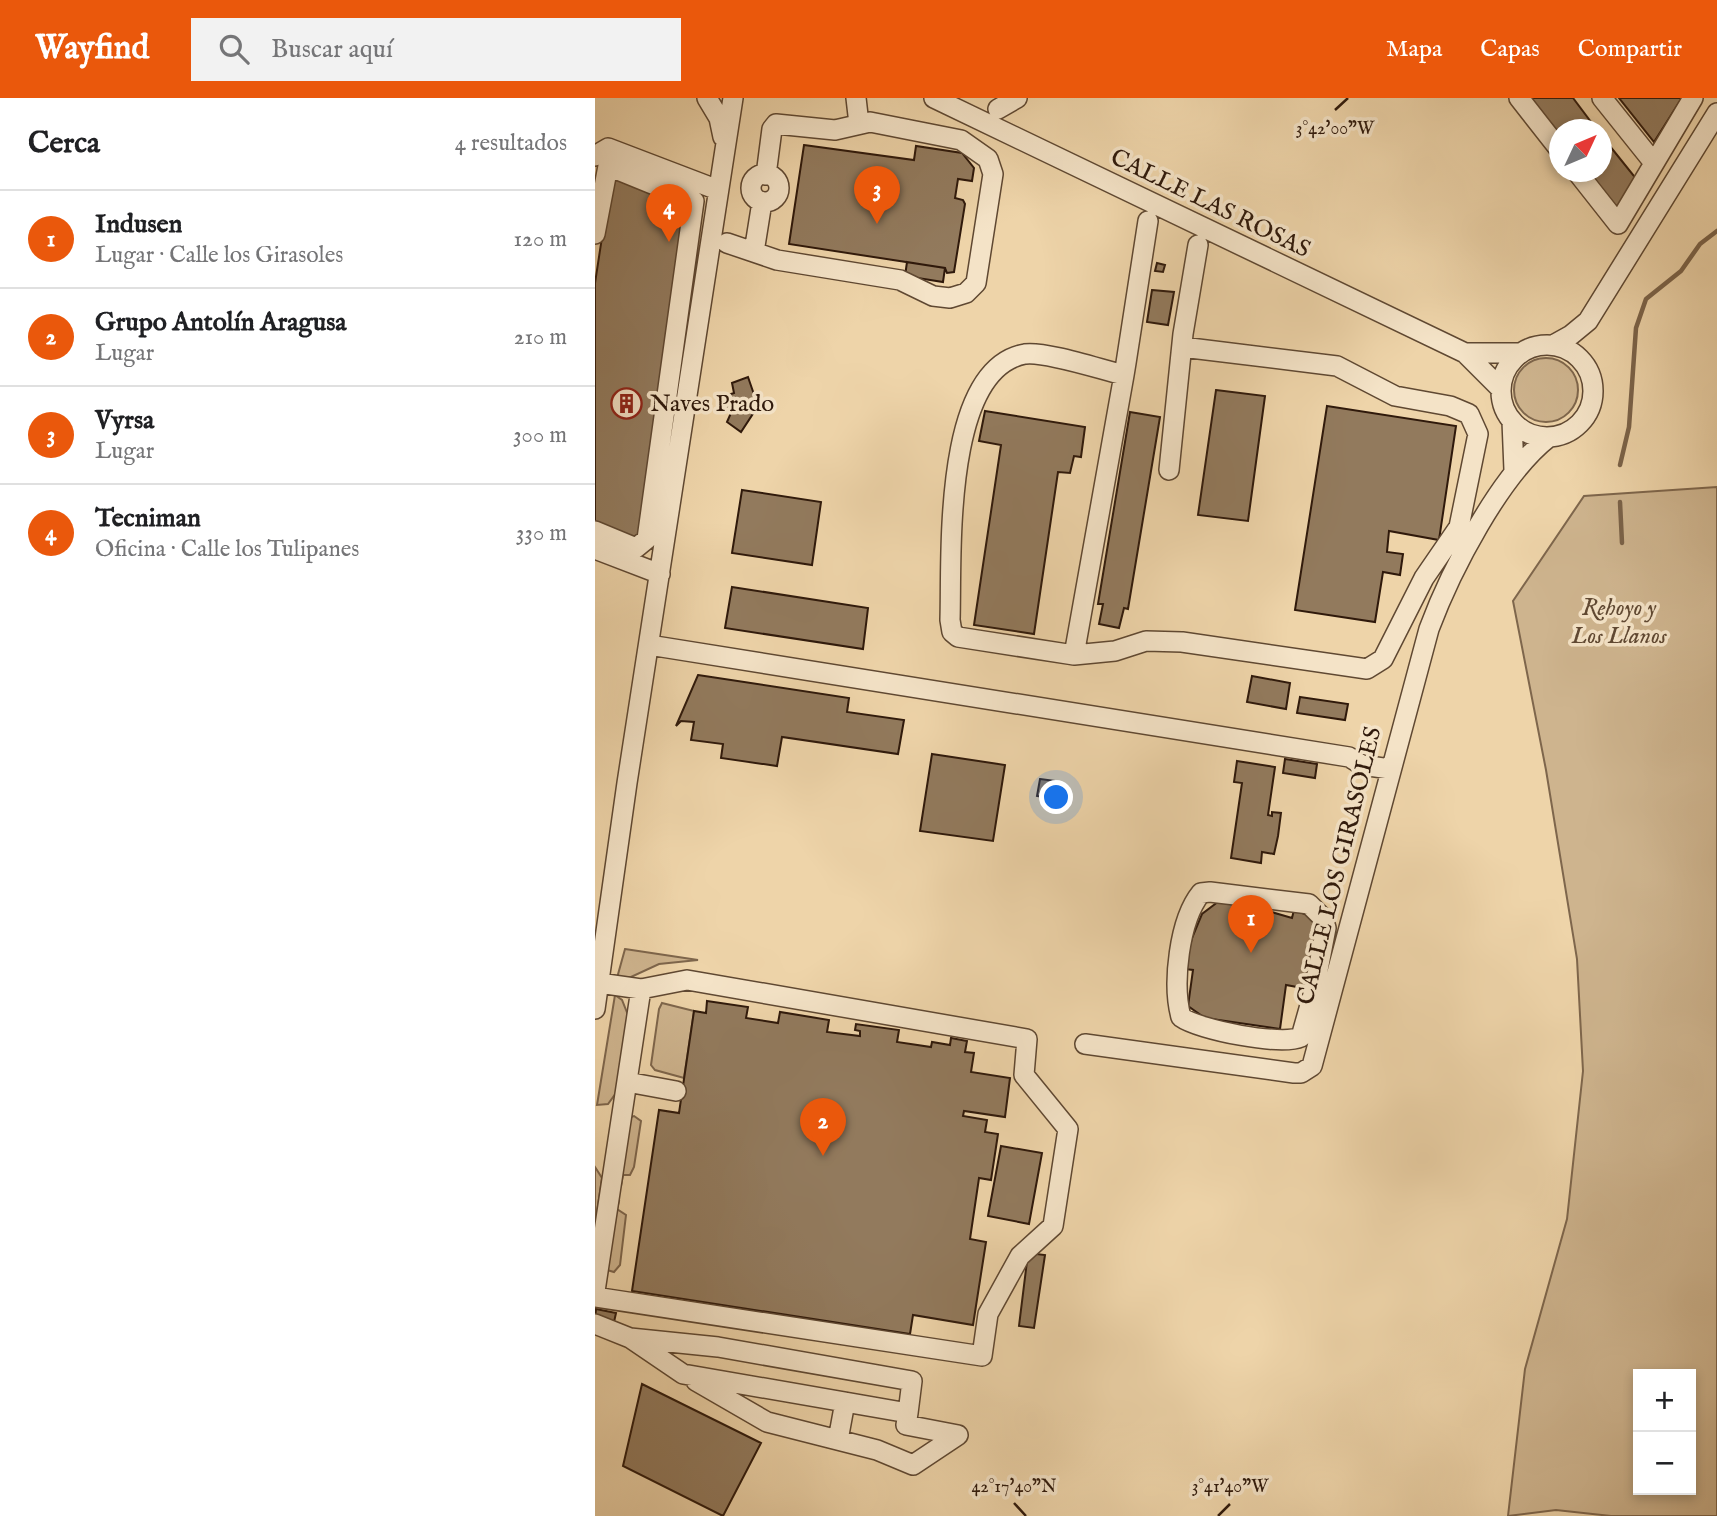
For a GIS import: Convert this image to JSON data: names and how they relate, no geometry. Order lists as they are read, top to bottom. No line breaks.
{"streets":{"street":["CALLE LAS ROSAS","CALLE LOS GIRASOLES"]},"crossings":[["CALLE LAS ROSAS","CALLE LOS GIRASOLES"]],"parks":["Rehoyo y Los Llanos"],"places":{"building":["Naves Prado"]},"north":"top right","page":{"header":"Wayfind","search":"Buscar aquí","nav":["Mapa","Capas","Compartir"],"heading":["Cerca","4 resultados"],"pins":["3","4","1","2"],"list":[{"mark":"1","name":"Indusen","note":"Lugar · Calle los Girasoles","value":"120 m"},{"mark":"2","name":"Grupo Antolín Aragusa","note":"Lugar","value":"210 m"},{"mark":"3","name":"Vyrsa","note":"Lugar","value":"300 m"},{"mark":"4","name":"Tecniman","note":"Oficina · Calle los Tulipanes","value":"330 m"}],"map_buttons":["+","−"]},"coordinates":["3°42'00\"W","42°17'40\"N","3°41'40\"W"]}
